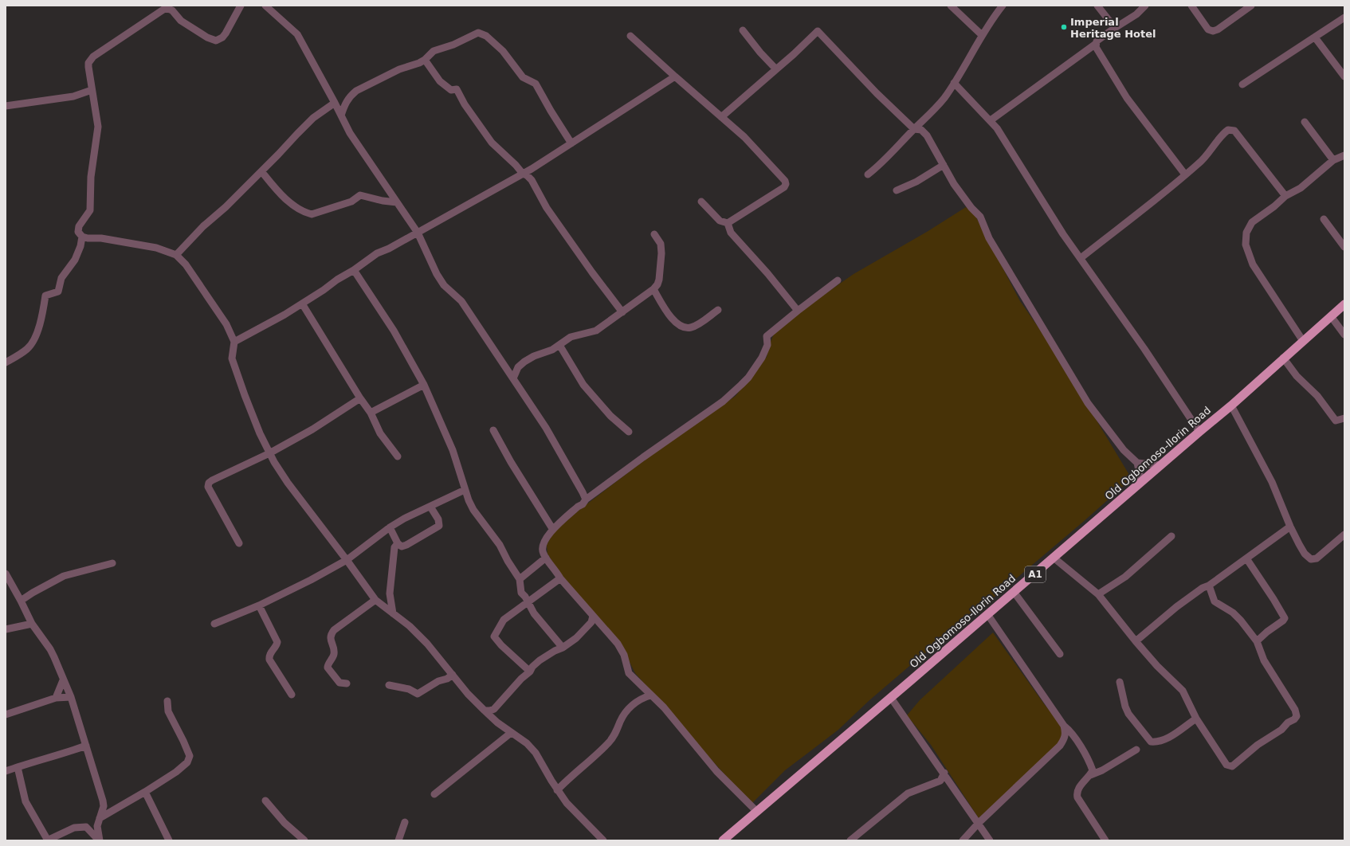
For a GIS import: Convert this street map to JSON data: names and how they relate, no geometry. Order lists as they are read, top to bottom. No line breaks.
{"streets":{"highway":["Old Ogbomoso-Ilorin Road","A1"]},"places":["Imperial Heritage Hotel"]}
